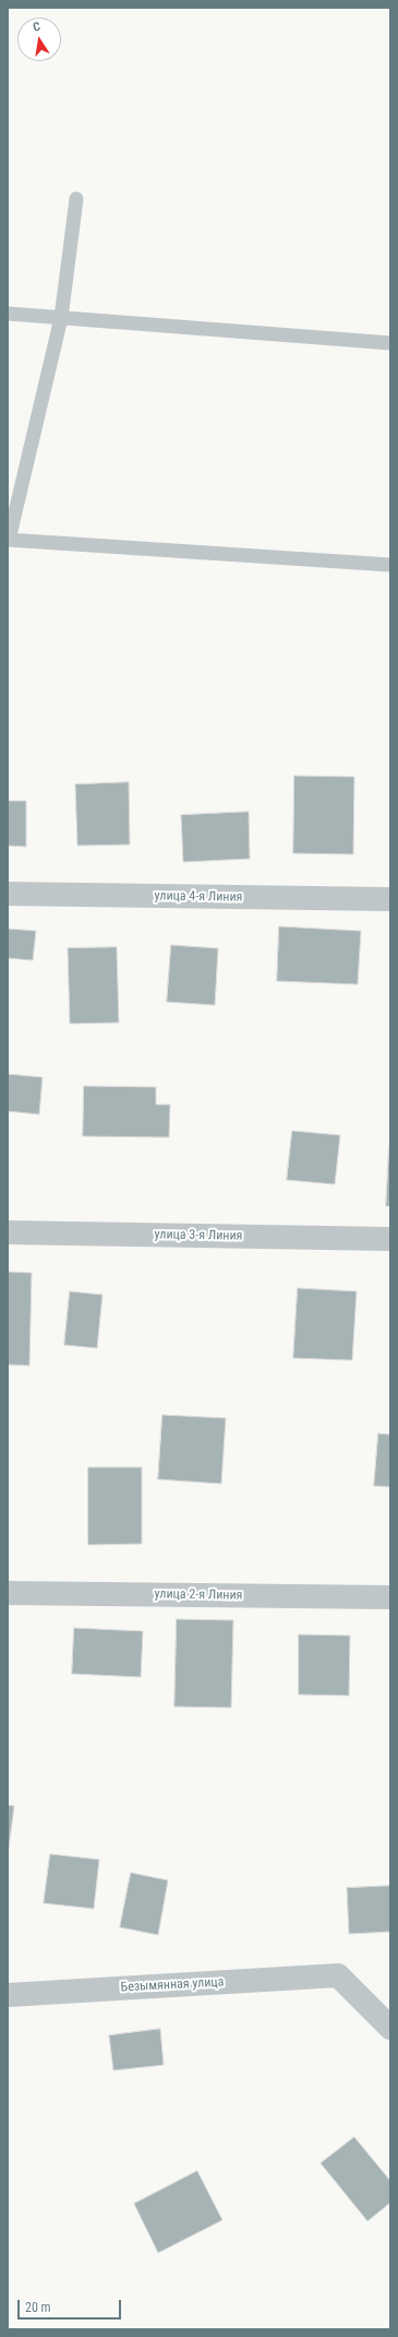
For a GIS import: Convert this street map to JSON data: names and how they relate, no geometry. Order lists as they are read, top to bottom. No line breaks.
{"streets":{"street":["улица 4-я Линия","улица 3-я Линия","улица 2-я Линия","Безымянная улица"]},"scale_bar":"20 m","north":"top"}
